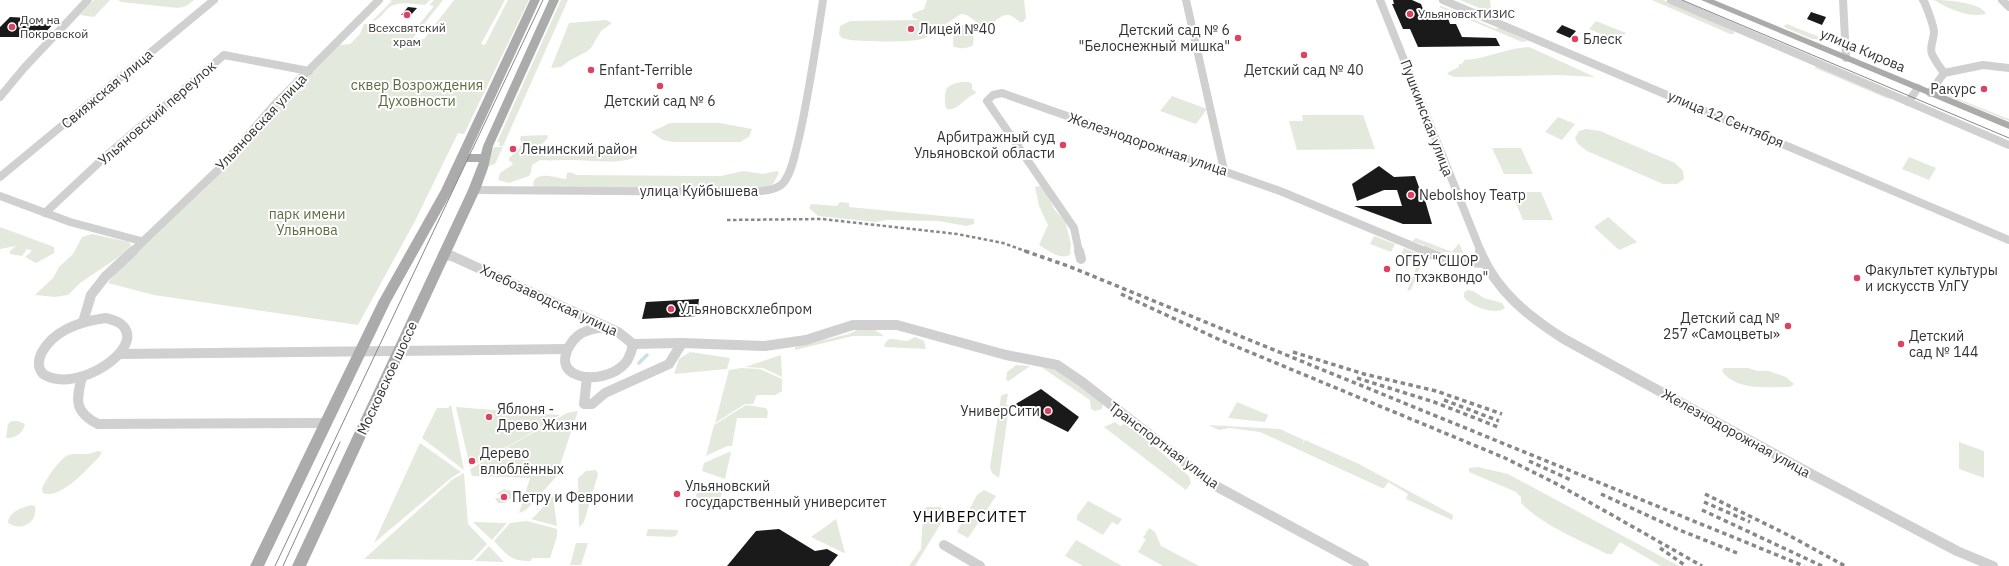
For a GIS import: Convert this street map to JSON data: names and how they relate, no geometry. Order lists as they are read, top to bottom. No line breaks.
{"streets":{"main road":["улица Кирова","Московское шоссе"],"street":["Свияжская улица","Ульяновский переулок","Пушкинская улица","улица 12 Сентября","Ульяновская улица","Железнодорожная улица","улица Куйбышева","Хлебозаводская улица","Транспортная улица"]},"crossings":[["Ульяновский переулок","Ульяновская улица"],["Пушкинская улица","Железнодорожная улица"],["улица Куйбышева","Московское шоссе"],["Хлебозаводская улица","Московское шоссе"],["Хлебозаводская улица","Транспортная улица"]],"districts":["УНИВЕРСИТЕТ"],"parks":["сквер Возрождения Духовности","парк имени Ульянова"],"places":["УльяновскТИЗИС","Всехсвятский храм","Дом на Покровской","Лицей №40","Детский сад № 6 \"Белоснежный мишка\"","Блеск","Детский сад № 40","Enfant-Terrible","Детский сад № 6","Ракурс","Арбитражный суд Ульяновской области","Ленинский район","Nebolshoy Театр","ОГБУ \"СШОР по тхэквондо\"","Факультет культуры и искусств УлГУ","Ульяновскхлебпром","Детский сад № 257 «Самоцветы»","Детский сад № 144","УниверСити","Яблоня - Древо Жизни","Дерево влюблённых","Ульяновский государственный университет","Петру и Февронии"]}
